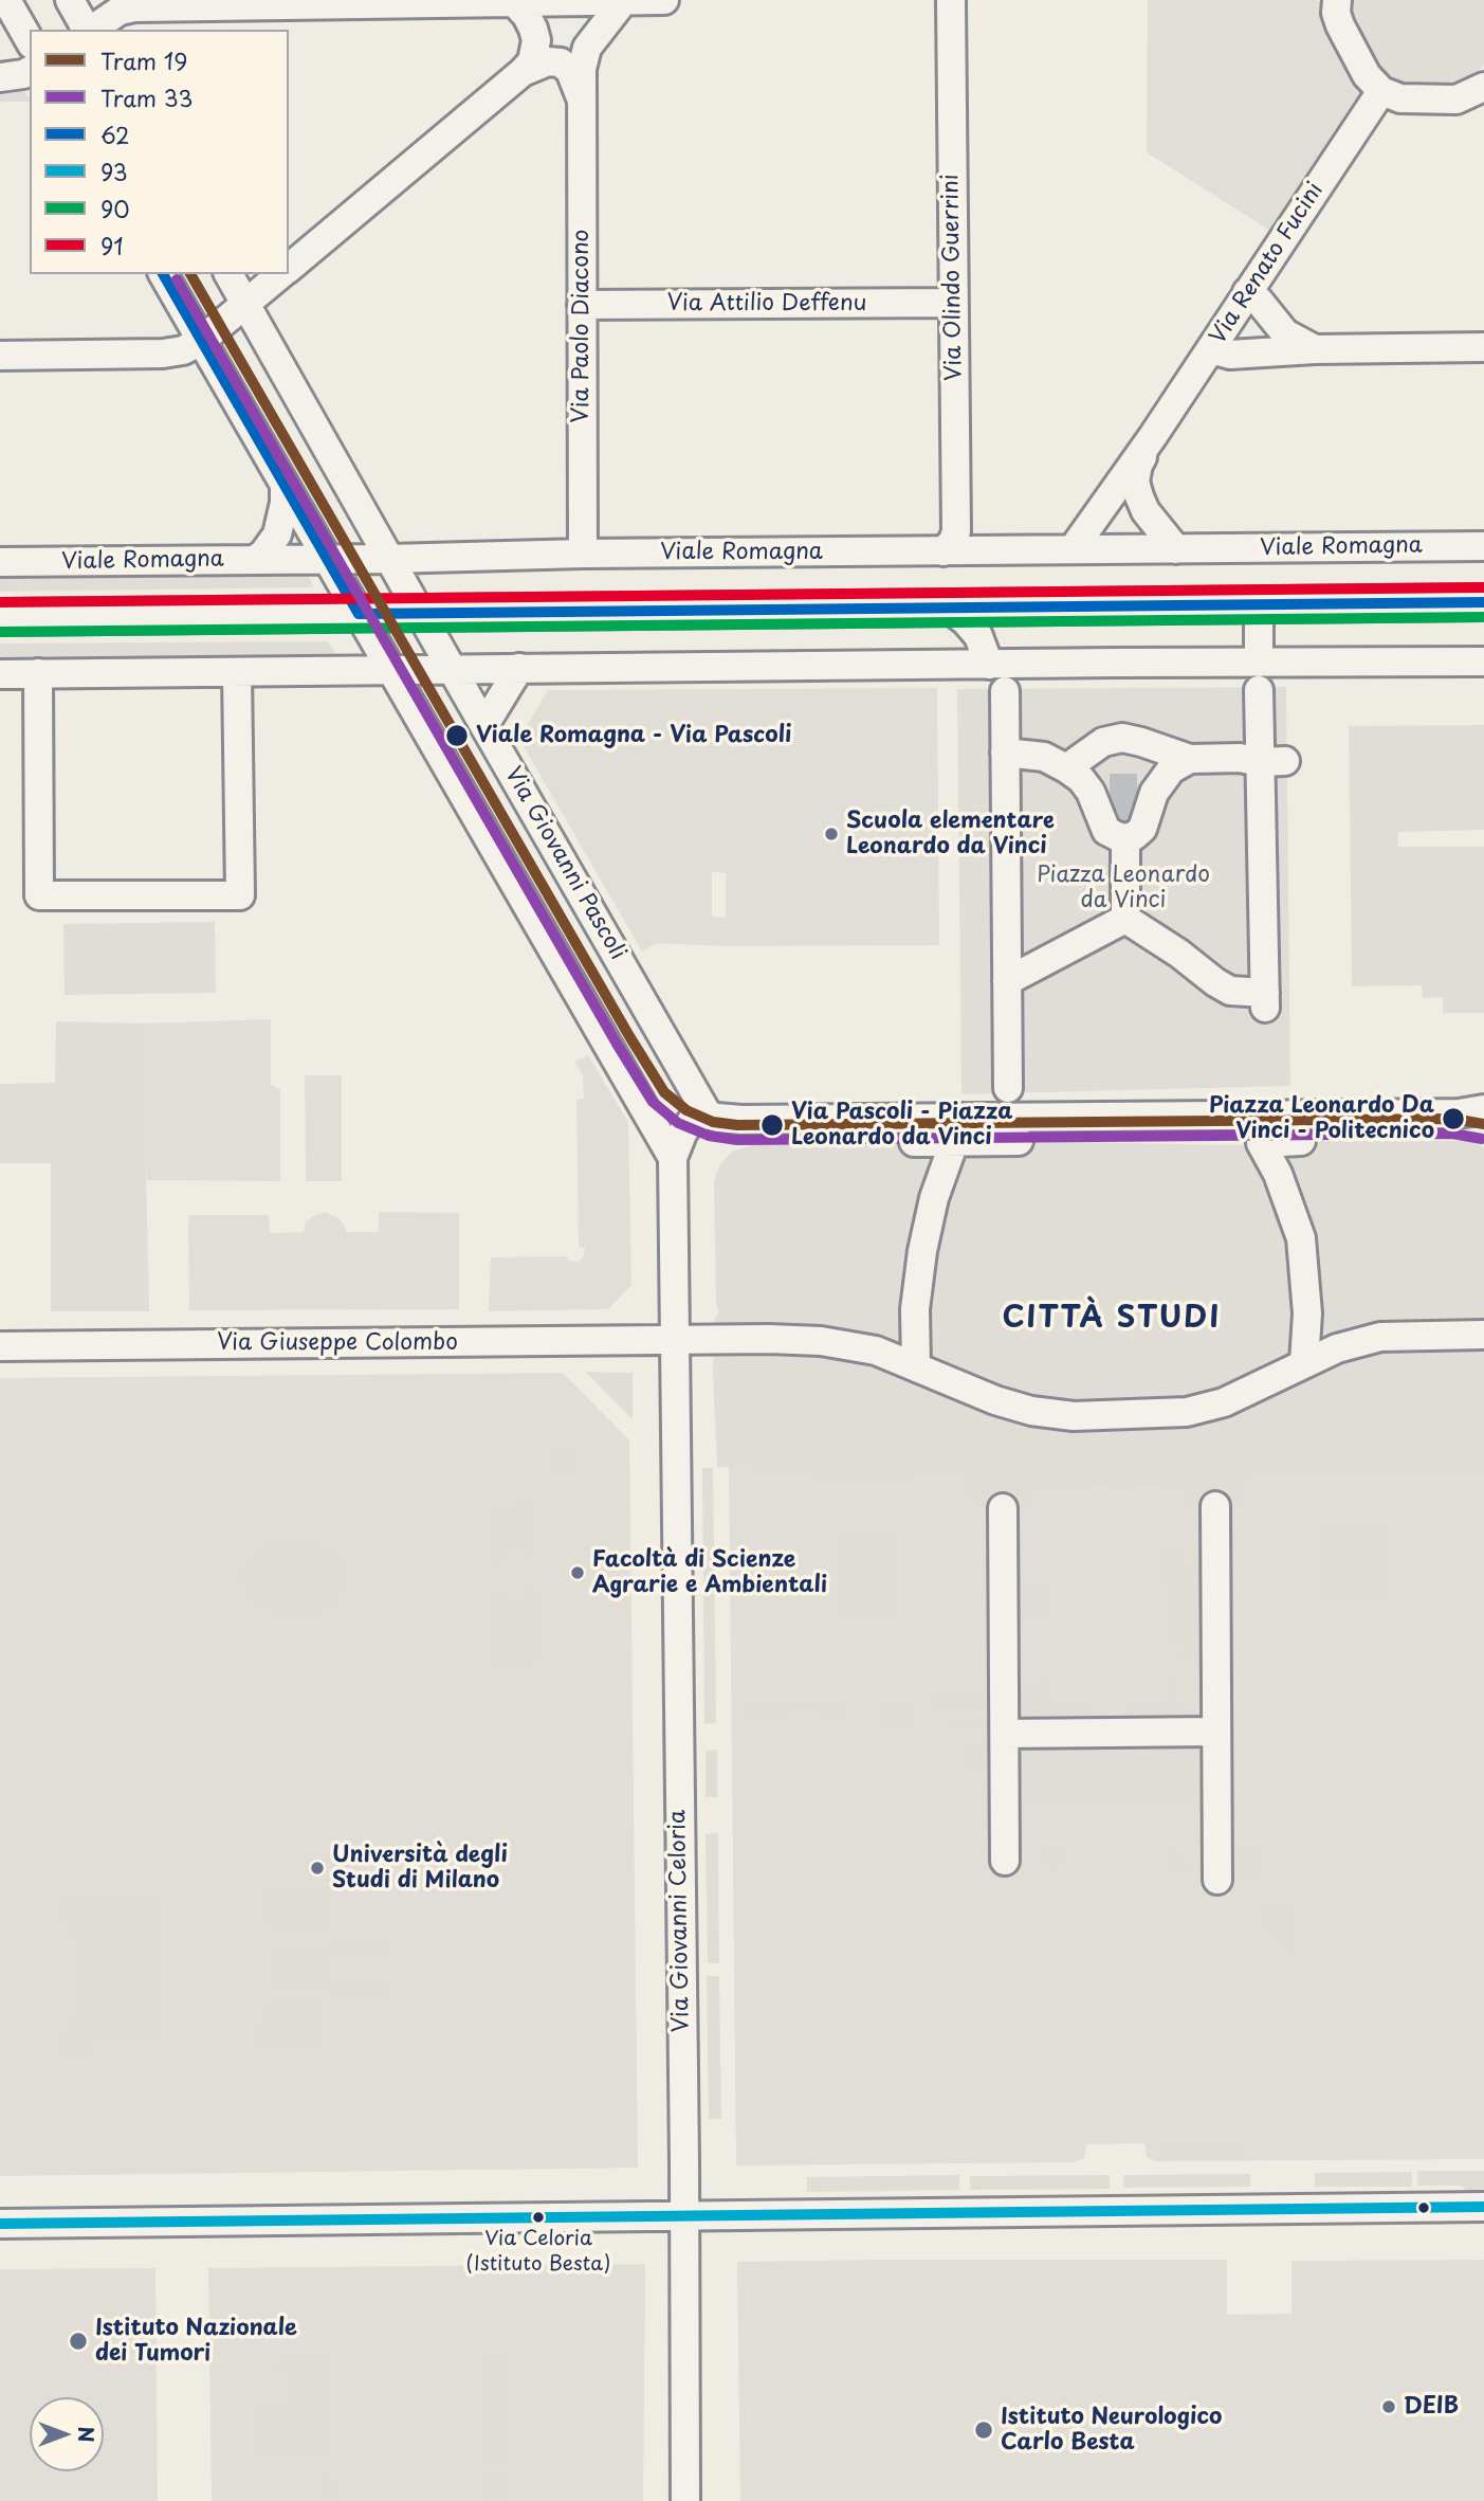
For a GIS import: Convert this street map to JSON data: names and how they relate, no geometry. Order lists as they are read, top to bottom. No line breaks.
{"streets":{"street":["Via Renato Fucini","Via Olindo Guerrini","Via Attilio Deffenu","Via Paolo Diacono","Viale Romagna","Via Giovanni Pascoli","Via Giuseppe Colombo","Via Giovanni Celoria"]},"crossings":[["Via Renato Fucini","Viale Romagna"],["Via Olindo Guerrini","Via Attilio Deffenu"],["Via Olindo Guerrini","Viale Romagna"],["Via Attilio Deffenu","Via Paolo Diacono"],["Via Paolo Diacono","Viale Romagna"],["Viale Romagna","Via Giovanni Pascoli"],["Via Giuseppe Colombo","Via Giovanni Celoria"]],"districts":["CITTÀ STUDI"],"parks":["Piazza Leonardo da Vinci"],"places":["Viale Romagna - Via Pascoli","Scuola elementare Leonardo da Vinci","Piazza Leonardo Da Vinci - Politecnico","Via Pascoli - Piazza Leonardo da Vinci","Facoltà di Scienze Agrarie e Ambientali","Università degli Studi di Milano","Via Celoria (Istituto Besta)","Istituto Nazionale dei Tumori","DEIB","Istituto Neurologico Carlo Besta"],"lines":["tram line 19","transit line 62","tram line 33","transit line 91","transit line 90","transit line 93"],"legend":["Tram 19","Tram 33","62","93","90","91"],"north":"right"}
